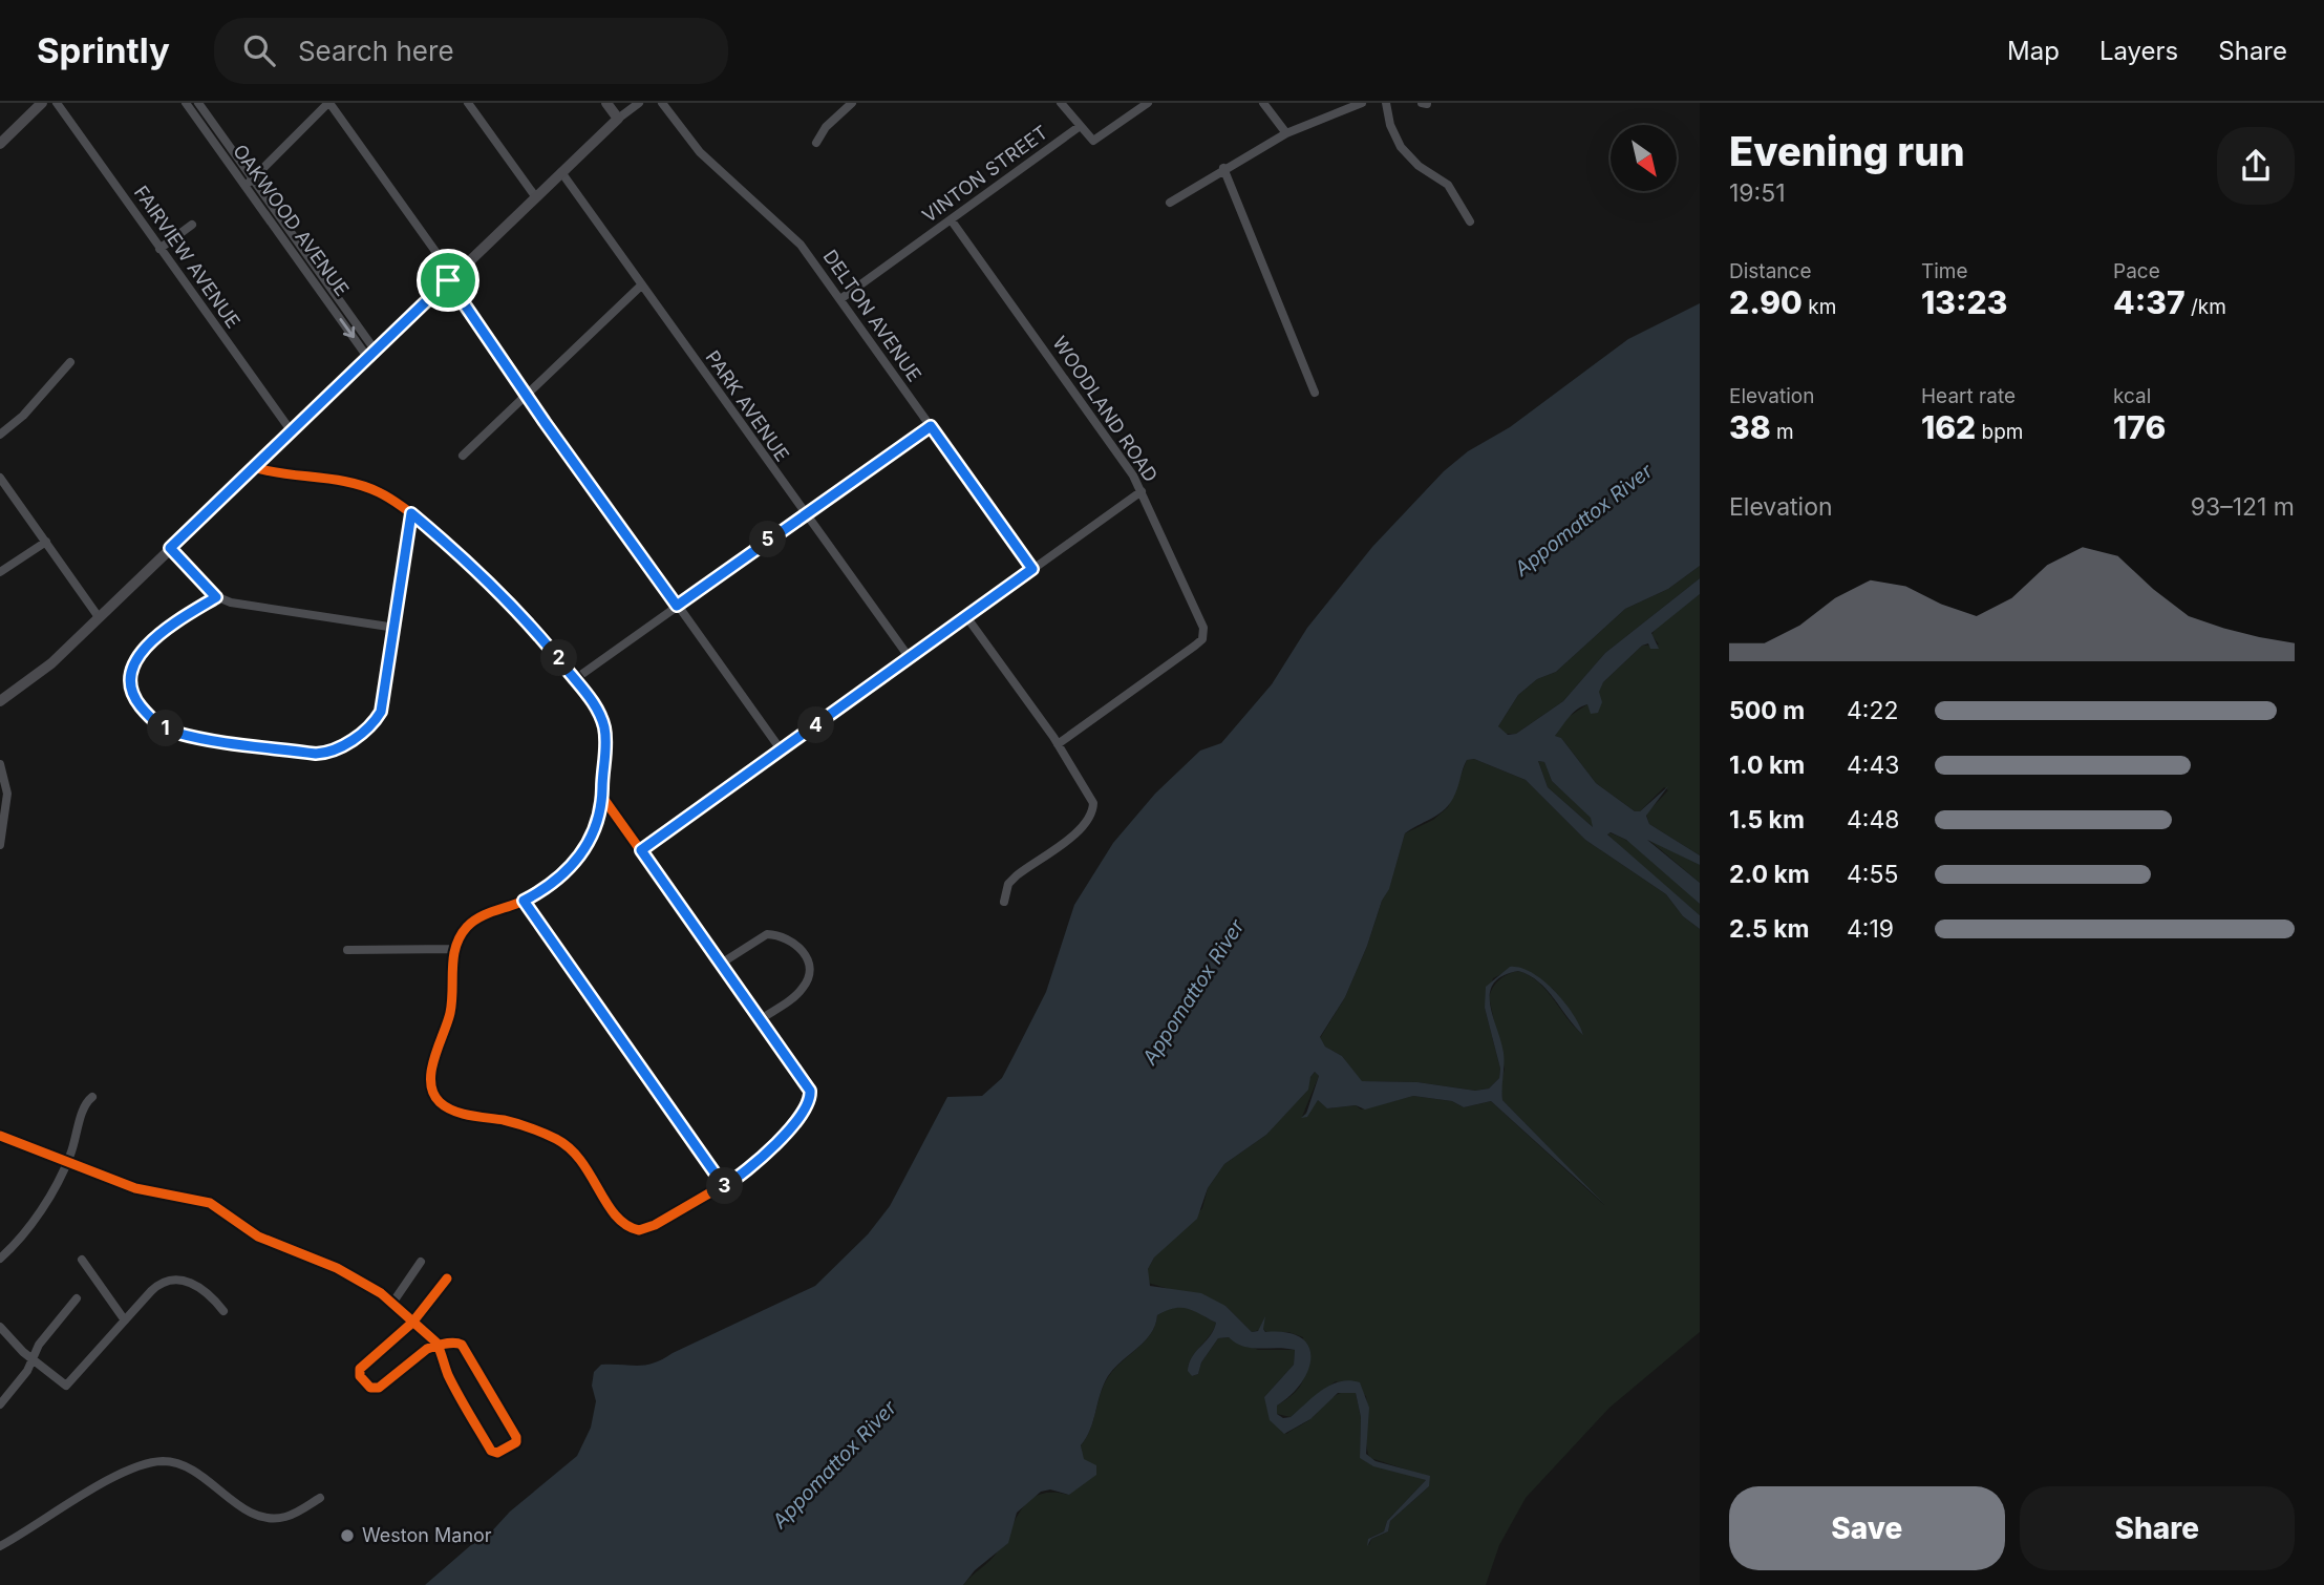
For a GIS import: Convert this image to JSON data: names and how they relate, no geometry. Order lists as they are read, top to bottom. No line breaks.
{"streets":{"street":["VINTON STREET","OAKWOOD AVENUE","FAIRVIEW AVENUE","DELTON AVENUE","PARK AVENUE","WOODLAND ROAD"]},"crossings":[["VINTON STREET","DELTON AVENUE"],["VINTON STREET","WOODLAND ROAD"]],"water":["Appomattox River"],"places":["Weston Manor"],"north":"bottom right","page":{"header":"Sprintly","search":"Search here","nav":["Map","Layers","Share"],"heading":["Evening run","19:51"],"stats":[["Distance","2.90 km"],["Time","13:23"],["Pace","4:37 /km"],["Elevation","38 m"],["Heart rate","162 bpm"],["kcal","176"]],"chart":["Elevation","93–121 m"],"pins":["5","2","4","1","3"],"list":[{"name":"500 m","note":"4:22"},{"name":"1.0 km","note":"4:43"},{"name":"1.5 km","note":"4:48"},{"name":"2.0 km","note":"4:55"},{"name":"2.5 km","note":"4:19"}],"buttons":["Save","Share"]}}
